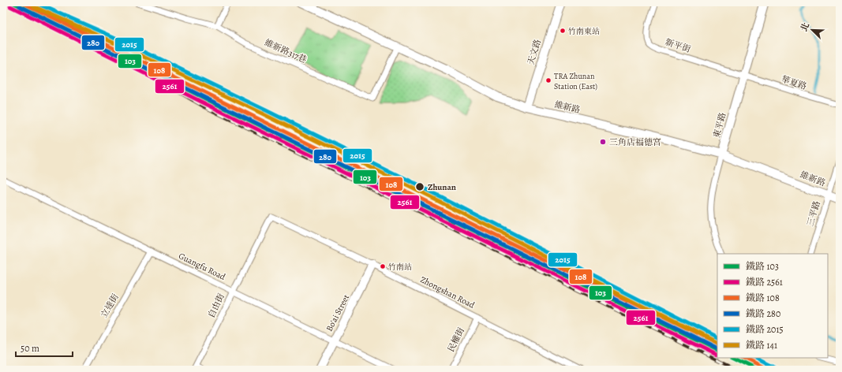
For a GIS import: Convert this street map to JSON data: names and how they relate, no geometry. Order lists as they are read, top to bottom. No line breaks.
{"streets":{"street":["新平街","維新路317巷","天文路","華夏路","維新路","東平路","三平路","Guangfu Road","Zhongshan Road","立達街","自由街","Bo'ai Street","民權街"]},"crossings":[["新平街","華夏路"],["新平街","東平路"],["維新路317巷","維新路"],["天文路","維新路"],["華夏路","東平路"],["維新路","東平路"],["維新路","三平路"],["Guangfu Road","立達街"],["Guangfu Road","自由街"],["Guangfu Road","Bo'ai Street"],["Zhongshan Road","自由街"],["Zhongshan Road","Bo'ai Street"],["Zhongshan Road","民權街"]],"places":["竹南東站","TRA Zhunan Station (East)","三角店福德宮","Zhunan","竹南站"],"lines":["rail line 103","rail line 108","rail line 2015","rail line 2561","rail line 280","rail line 141"],"legend":["鐵路 103","鐵路 2561","鐵路 108","鐵路 280","鐵路 2015","鐵路 141"],"scale_bar":"50 m","north":"top left"}
